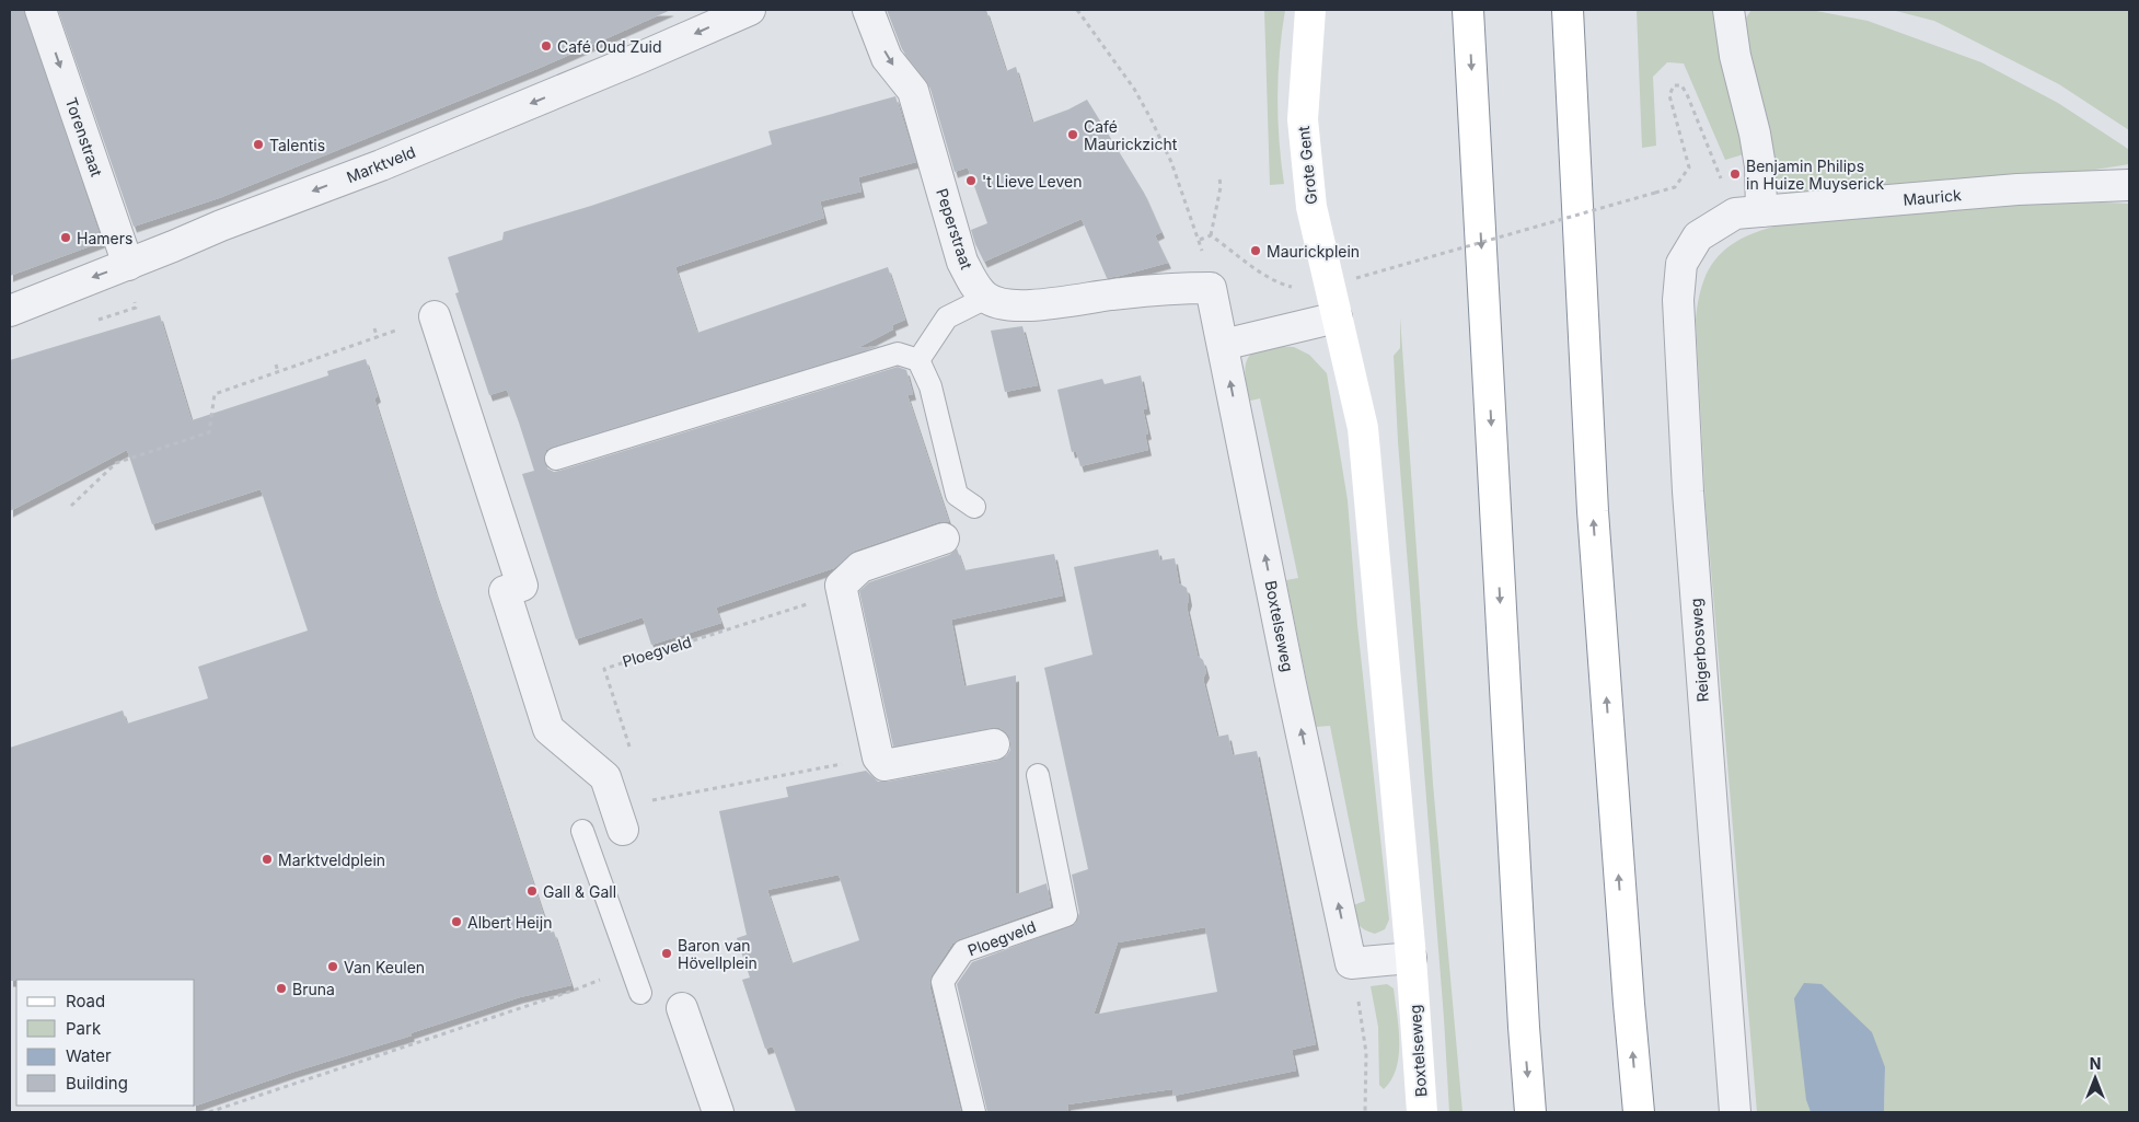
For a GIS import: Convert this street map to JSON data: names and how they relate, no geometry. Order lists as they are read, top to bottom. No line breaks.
{"streets":{"main road":["Grote Gent","Boxtelseweg"],"street":["Torenstraat","Marktveld","Maurick","Peperstraat","Reigerbosweg"],"lane":["Ploegveld"]},"crossings":[["Torenstraat","Marktveld"],["Grote Gent","Boxtelseweg"],["Maurick","Reigerbosweg"],["Peperstraat","Boxtelseweg"]],"one_way":["Torenstraat","Marktveld","Peperstraat","Boxtelseweg"],"places":["Café Oud Zuid","Café Maurickzicht","Talentis","Benjamin Philips in Huize Muyserick","'t Lieve Leven","Hamers","Maurickplein","Marktveldplein","Gall & Gall","Albert Heijn","Baron van Hövellplein","Van Keulen","Bruna"],"legend":["Road","Park","Water","Building"],"north":"top"}
